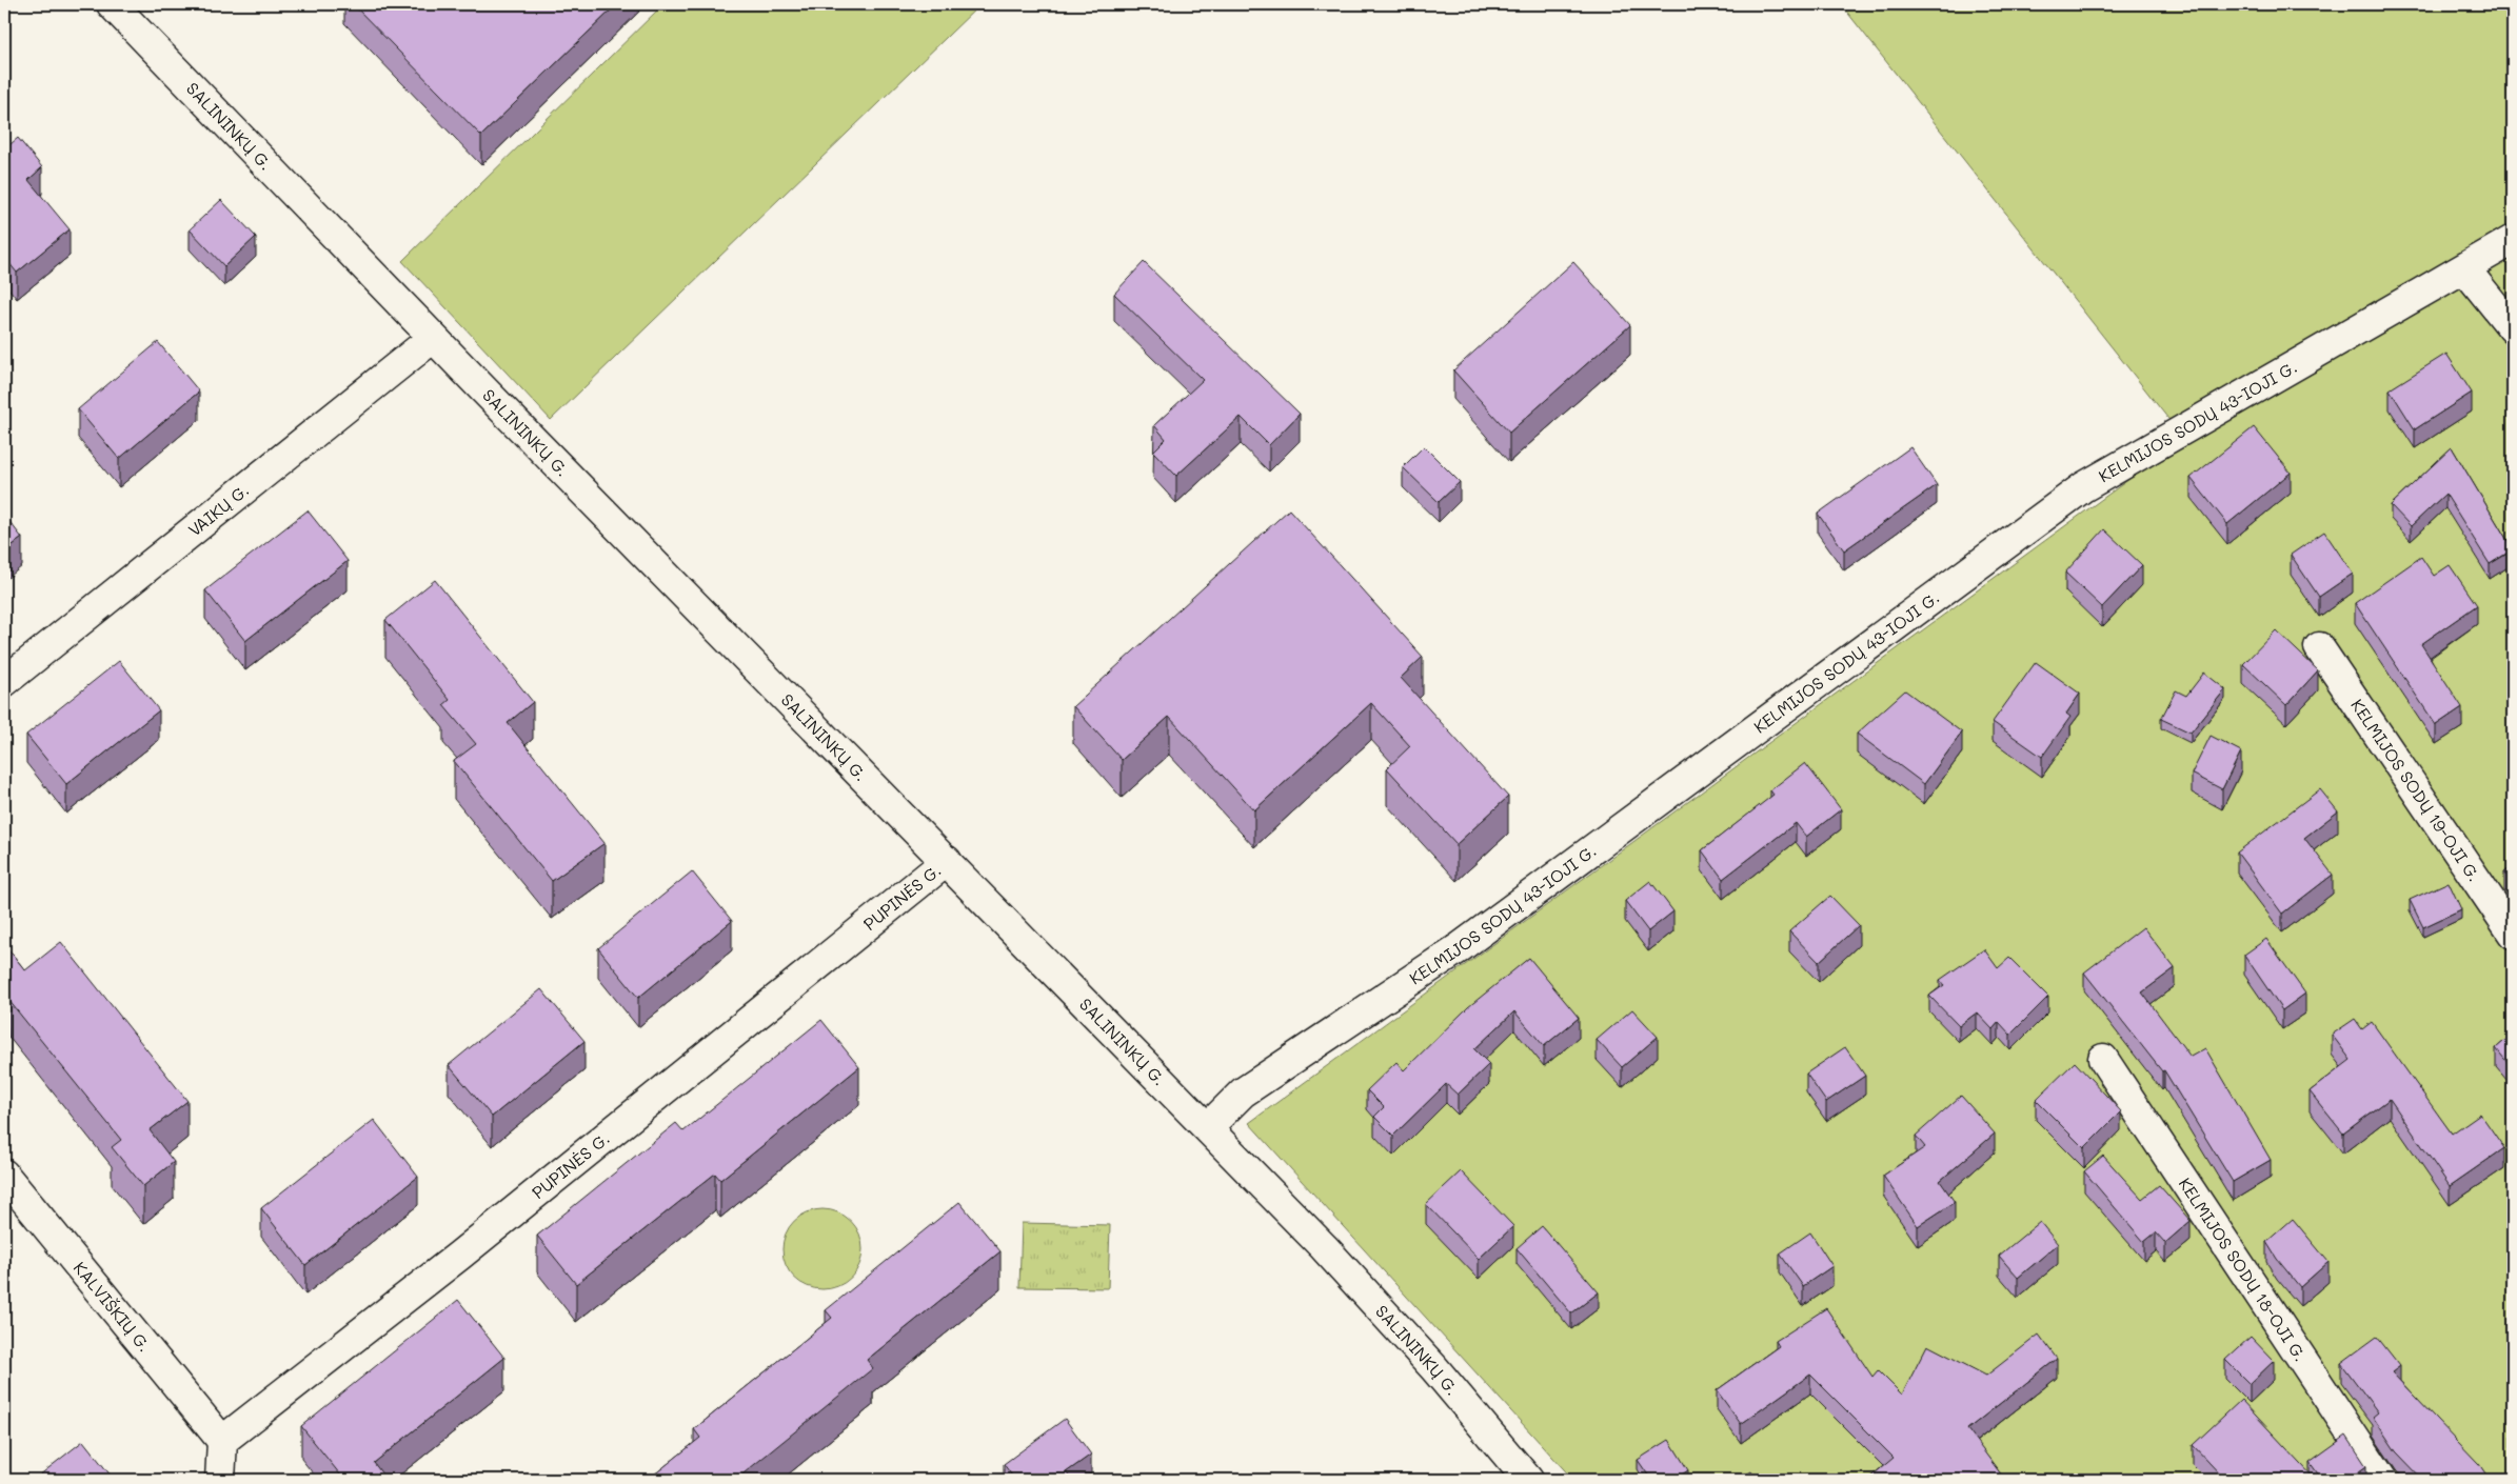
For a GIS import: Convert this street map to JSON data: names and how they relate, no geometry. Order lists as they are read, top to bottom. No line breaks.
{"streets":{"street":["SALININKŲ G.","KELMIJOS SODŲ 43-IOJI G.","VAIKŲ G.","KELMIJOS SODŲ 19-OJI G.","PUPINĖS G.","KELMIJOS SODŲ 18-OJI G.","KALVIŠKIŲ G."]},"crossings":[["SALININKŲ G.","KELMIJOS SODŲ 43-IOJI G."],["SALININKŲ G.","VAIKŲ G."],["SALININKŲ G.","PUPINĖS G."],["PUPINĖS G.","KALVIŠKIŲ G."]]}
